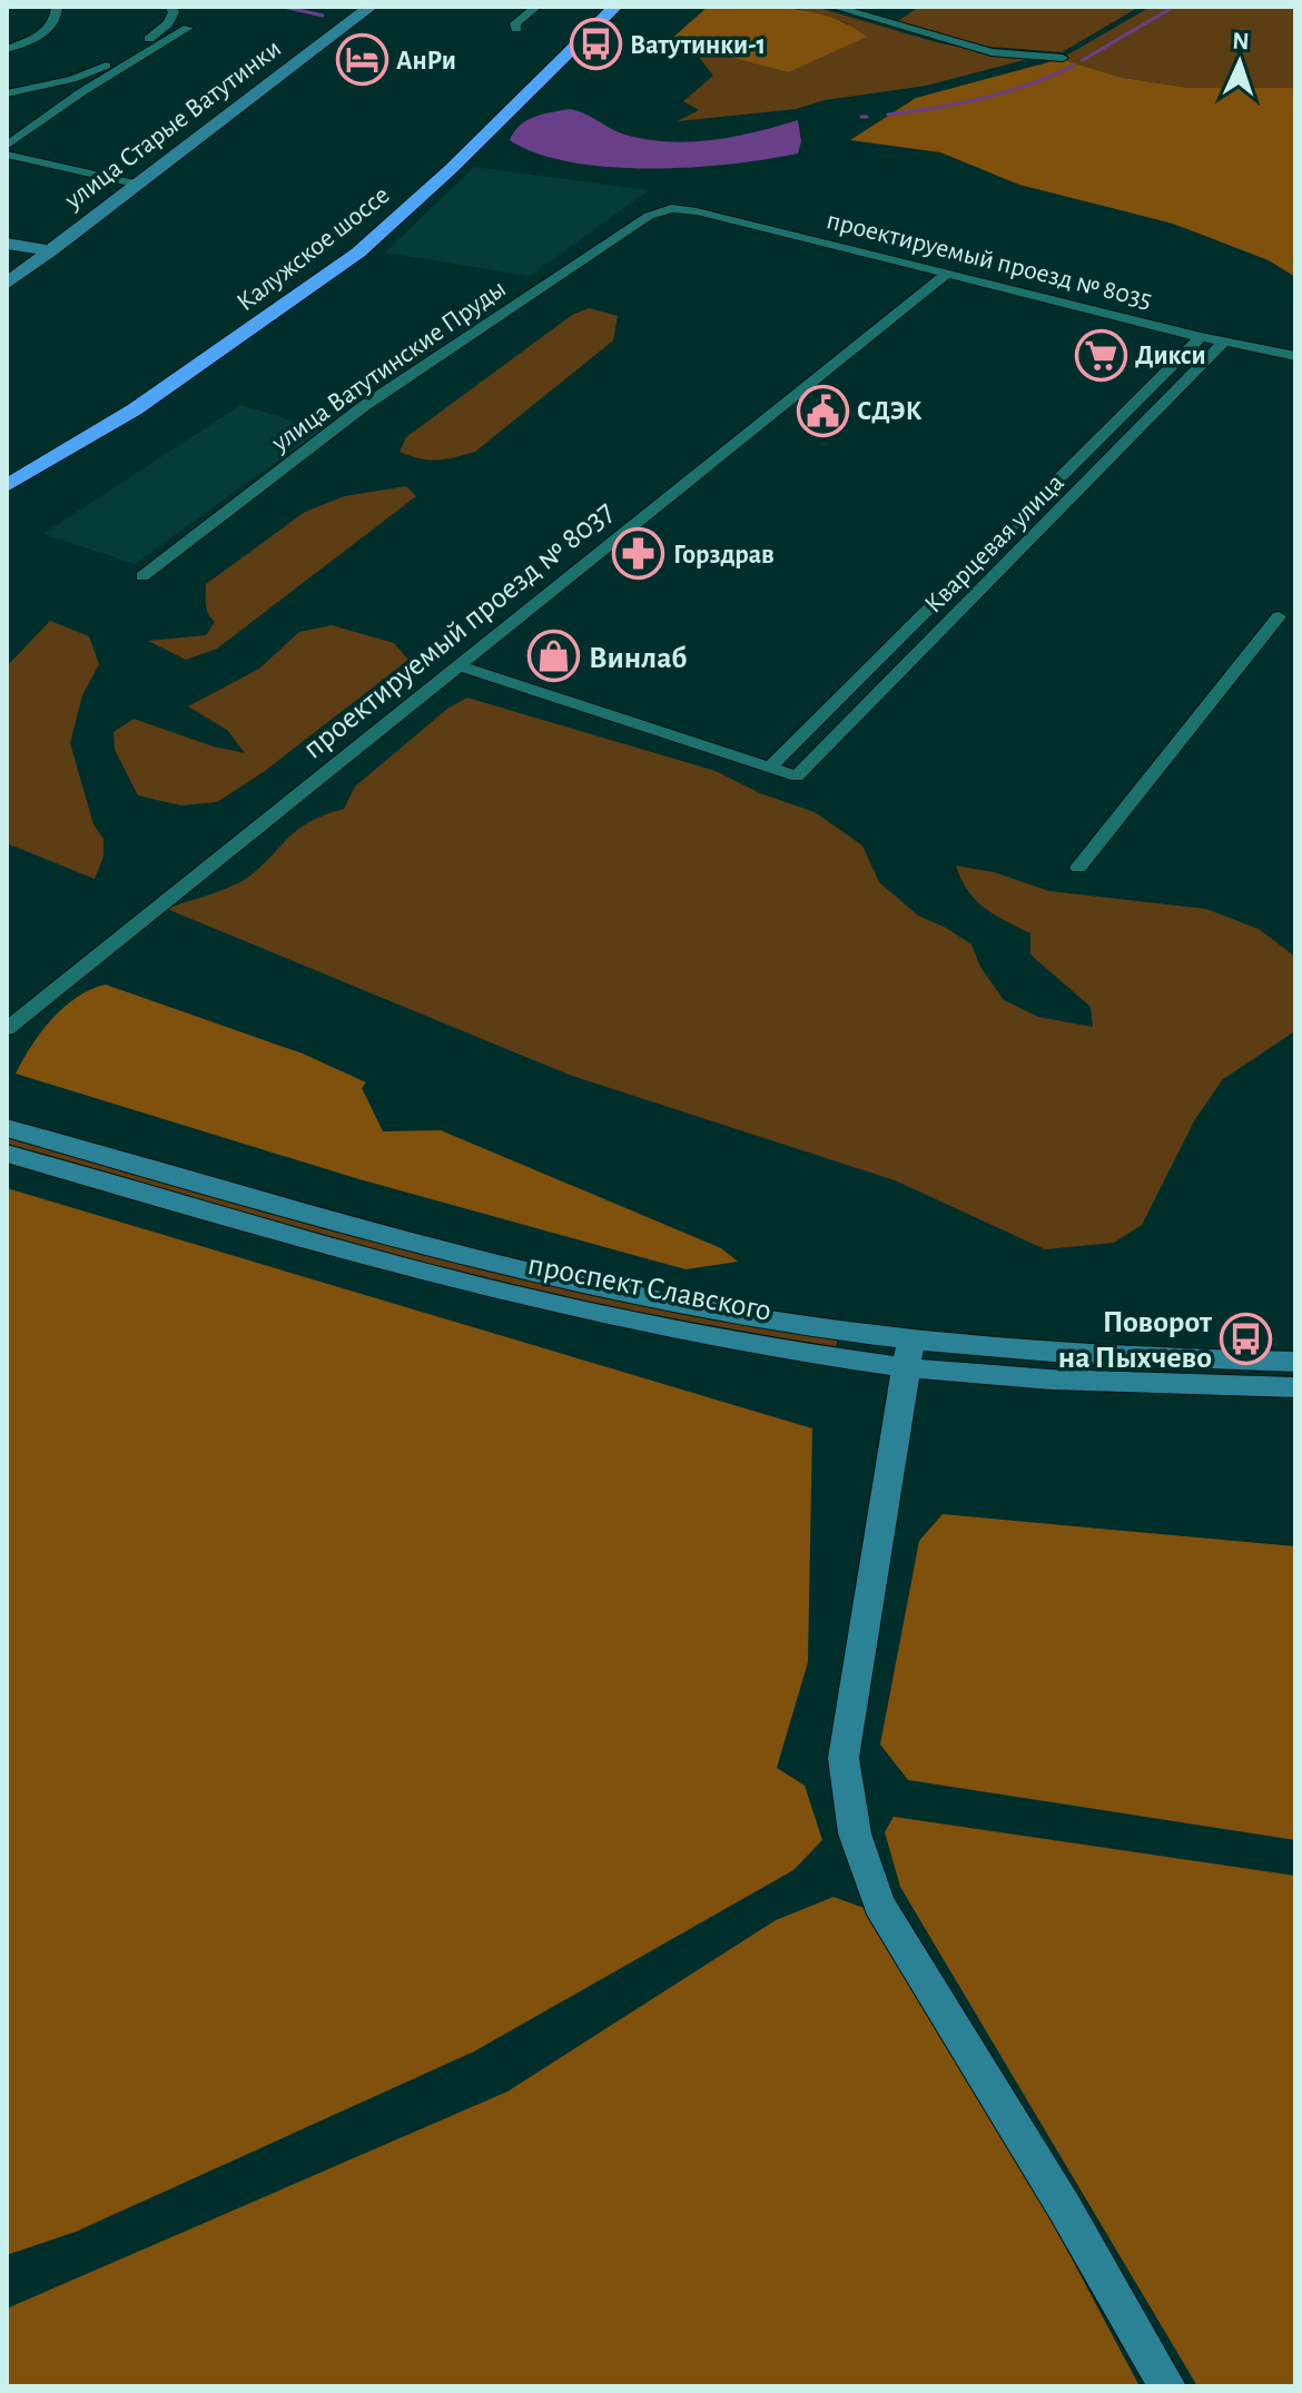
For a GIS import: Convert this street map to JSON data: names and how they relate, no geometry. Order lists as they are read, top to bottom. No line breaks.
{"streets":{"highway":["Калужское шоссе"],"main road":["улица Старые Ватутинки","проспект Славского"],"street":["проектируемый проезд № 8035","улица Ватутинские Пруды","Кварцевая улица","проектируемый проезд № 8037"]},"crossings":[["проектируемый проезд № 8035","улица Ватутинские Пруды"],["проектируемый проезд № 8035","Кварцевая улица"],["проектируемый проезд № 8035","проектируемый проезд № 8037"]],"places":{"bus stop":["Ватутинки-1","Поворот на Пыхчево"],"hotel":["АнРи"],"supermarket":["Дикси"],"public building":["СДЭК"],"pharmacy":["Горздрав"],"shop":["Винлаб"]},"north":"top"}
